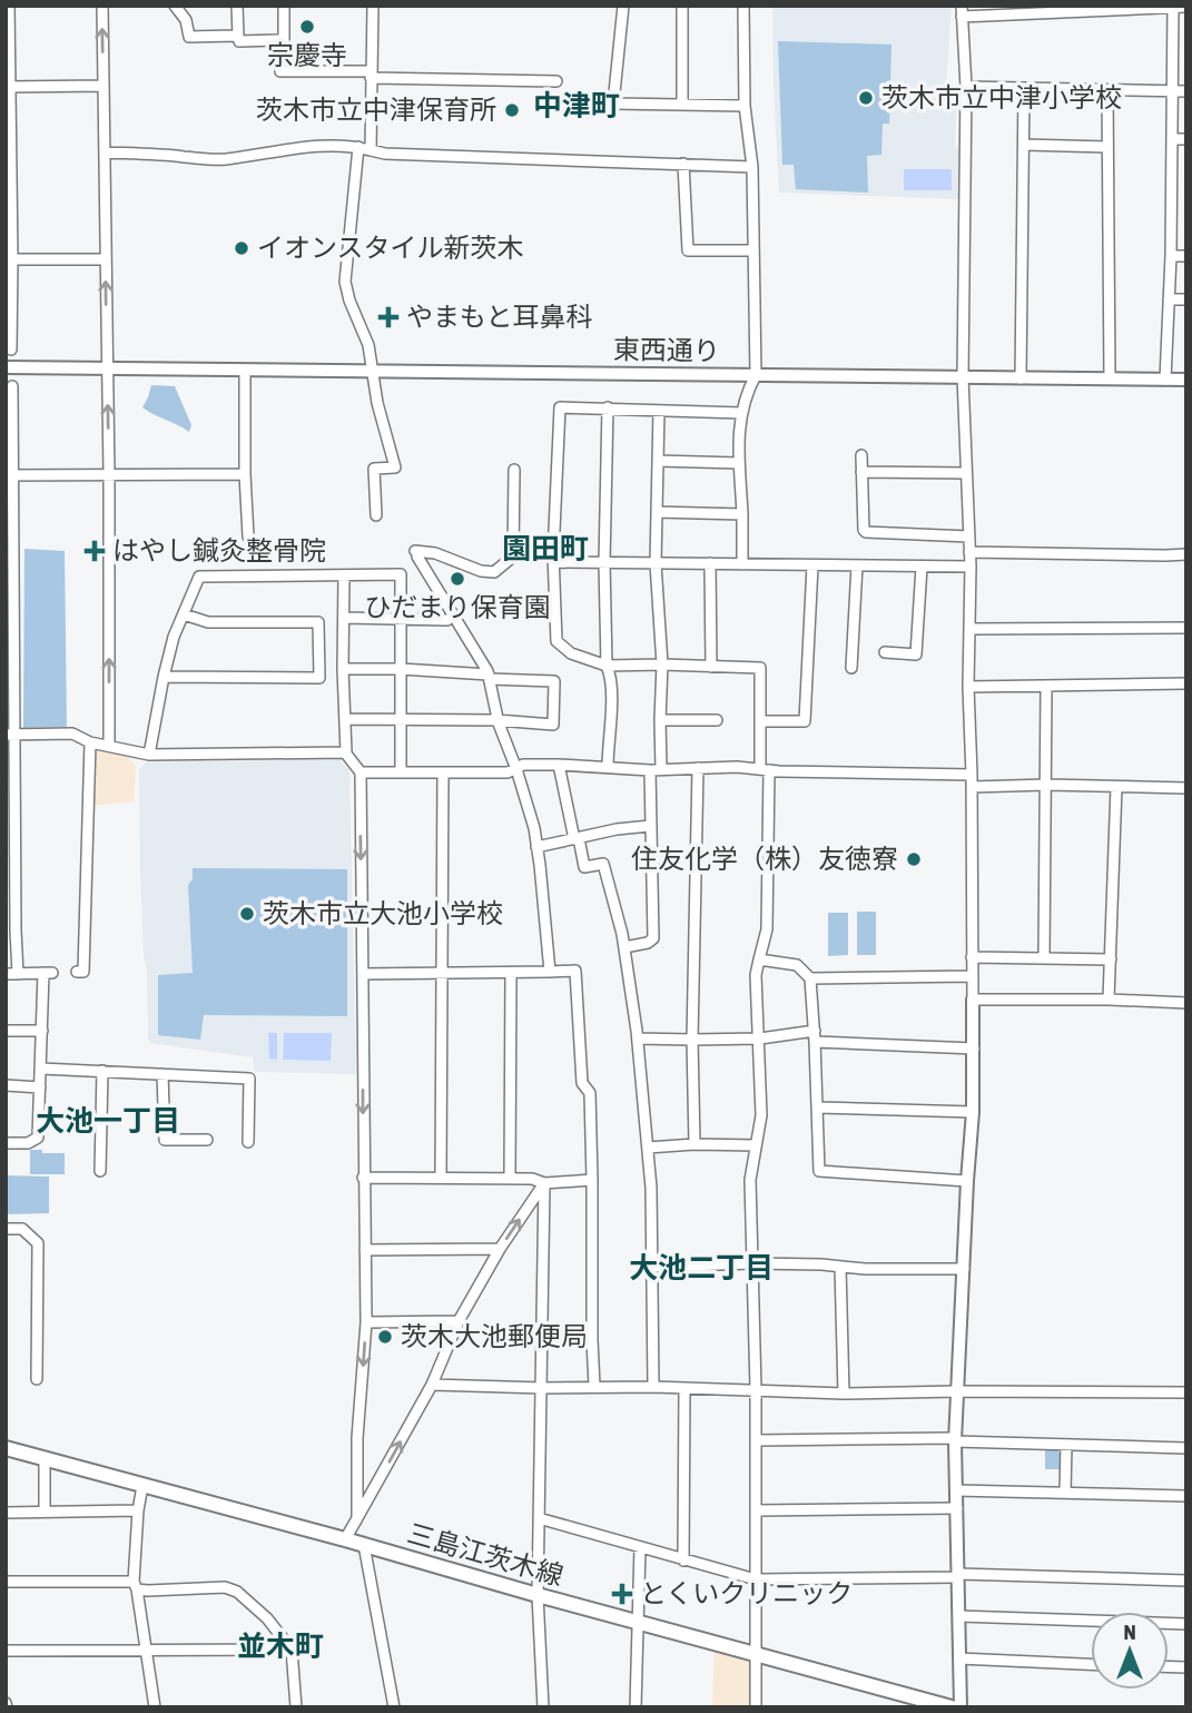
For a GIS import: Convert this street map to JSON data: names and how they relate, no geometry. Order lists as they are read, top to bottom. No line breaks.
{"streets":{"main road":["三島江茨木線"],"street":["東西通り"]},"districts":["中津町","園田町","大池一丁目","大池二丁目","並木町"],"places":{"other":["宗慶寺","茨木市立中津小学校","茨木市立中津保育所","イオンスタイル新茨木","ひだまり保育園","住友化学（株）友徳寮","茨木市立大池小学校","茨木大池郵便局"],"health":["やまもと耳鼻科","はやし鍼灸整骨院","とくいクリニック"]},"north":"top"}
